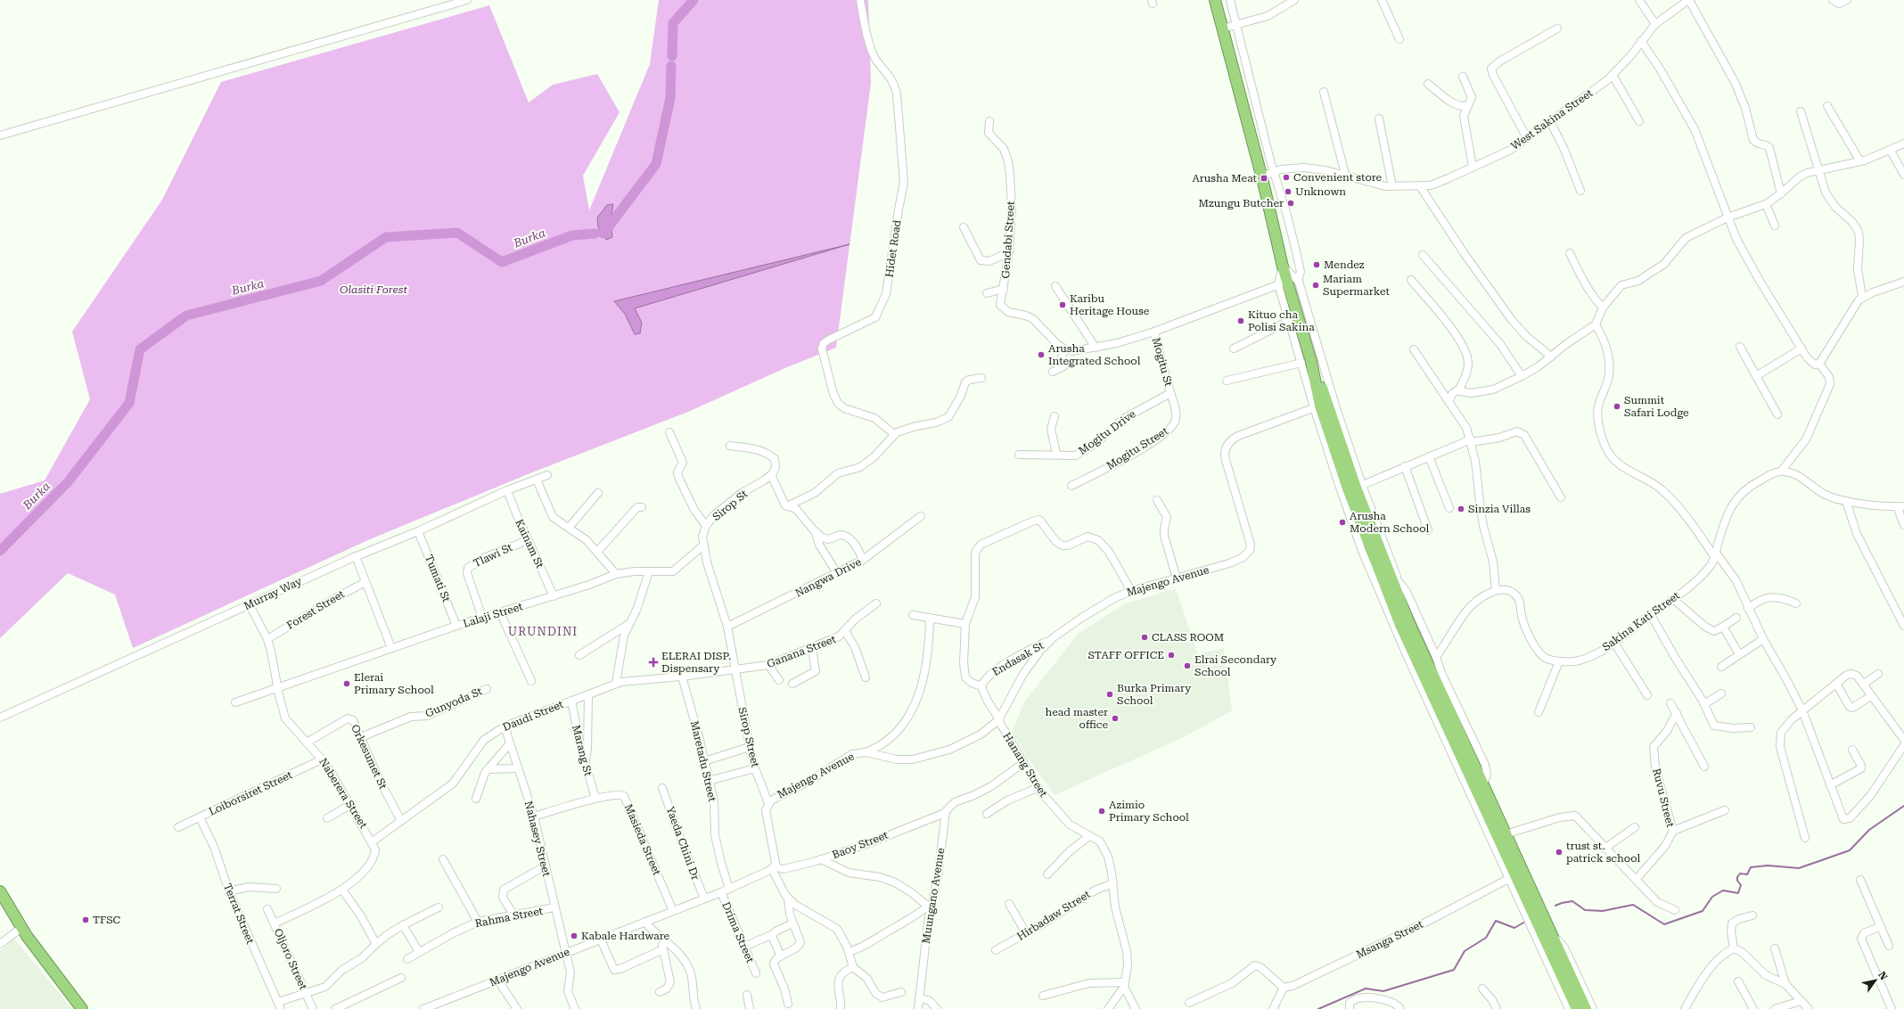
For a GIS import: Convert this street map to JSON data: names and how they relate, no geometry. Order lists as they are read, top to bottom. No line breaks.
{"streets":{"street":["West Sakina Street","Gendabi Street","Hidet Road","Mogitu St","Mogitu Drive","Mogitu Street","Sirop St","Kainam St","Tlawi St","Nangwa Drive","Tumati St","Majengo Avenue","Murray Way","Forest Street","Lalaji Street","Sakina Kati Street","Ganana Street","Endasak St","Gunyoda St","Daudi Street","Sirop Street","Marang St","Orkesumet St","Maretadu Street","Hanang Street","Loiborsiret Street","Naberera Street","Ruvu Street","Nahasey Street","Masieda Street","Yaeda Chini Dr","Baoy Street","Muungano Avenue","Terrat Street","Hirbadaw Street","Rahma Street","Drima Street","Msanga Street","Oljoro Street"]},"crossings":[["Mogitu St","Mogitu Drive"],["Mogitu St","Mogitu Street"],["Mogitu Drive","Mogitu Street"],["Sirop St","Nangwa Drive"],["Sirop St","Lalaji Street"],["Sirop St","Ganana Street"],["Sirop St","Daudi Street"],["Sirop St","Sirop Street"],["Kainam St","Tlawi St"],["Kainam St","Murray Way"],["Kainam St","Lalaji Street"],["Tlawi St","Lalaji Street"],["Tumati St","Murray Way"],["Tumati St","Lalaji Street"],["Majengo Avenue","Endasak St"],["Majengo Avenue","Sirop Street"],["Majengo Avenue","Maretadu Street"],["Majengo Avenue","Hanang Street"],["Majengo Avenue","Nahasey Street"],["Majengo Avenue","Masieda Street"],["Majengo Avenue","Yaeda Chini Dr"],["Majengo Avenue","Baoy Street"],["Majengo Avenue","Drima Street"],["Murray Way","Naberera Street"],["Forest Street","Naberera Street"],["Lalaji Street","Naberera Street"],["Ganana Street","Daudi Street"],["Ganana Street","Sirop Street"],["Gunyoda St","Orkesumet St"],["Daudi Street","Sirop Street"],["Daudi Street","Marang St"],["Daudi Street","Orkesumet St"],["Daudi Street","Maretadu Street"],["Daudi Street","Naberera Street"],["Daudi Street","Nahasey Street"],["Marang St","Masieda Street"],["Orkesumet St","Naberera Street"],["Hanang Street","Hirbadaw Street"],["Loiborsiret Street","Naberera Street"],["Loiborsiret Street","Terrat Street"],["Nahasey Street","Masieda Street"],["Nahasey Street","Rahma Street"],["Baoy Street","Muungano Avenue"]],"districts":["URUNDINI"],"water":["Burka"],"parks":["Olasiti Forest"],"places":{"other":["Convenient store","Unknown","Mzungu Butcher","Mendez","Mariam Supermarket","Karibu Heritage House","Kituo cha Polisi Sakina","Arusha Integrated School","Summit Safari Lodge","Sinzia Villas","Arusha Modern School","CLASS ROOM","STAFF OFFICE","Elrai Secondary School","Elerai Primary School","Burka Primary School","head master office","Azimio Primary School","trust st. patrick school","TFSC","Kabale Hardware"],"transit":["Arusha Meat"],"health":["ELERAI DISP. Dispensary"]},"north":"top right"}
